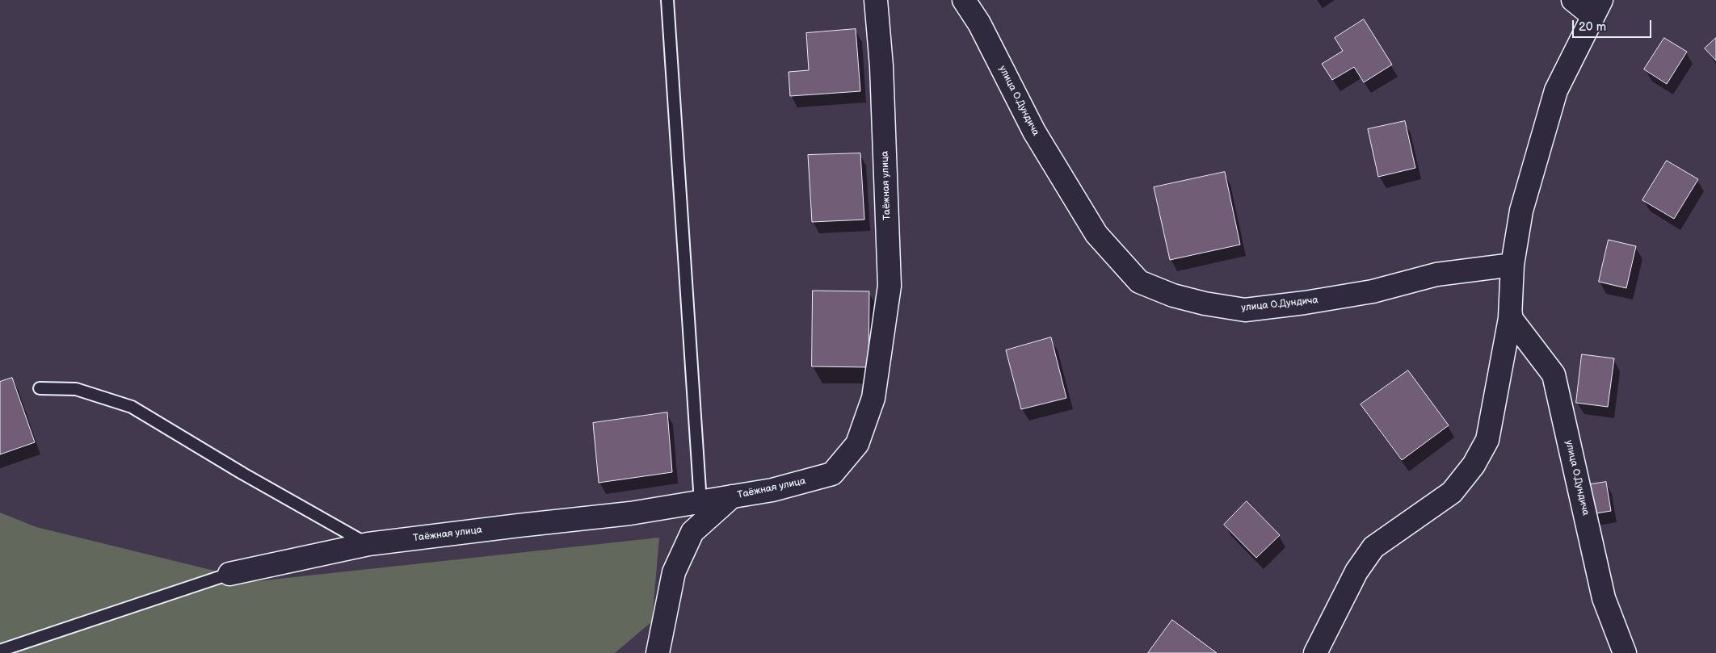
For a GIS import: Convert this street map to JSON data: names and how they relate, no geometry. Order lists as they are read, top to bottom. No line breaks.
{"streets":{"street":["улица О.Дундича","Таёжная улица"]},"scale_bar":"20 m"}
